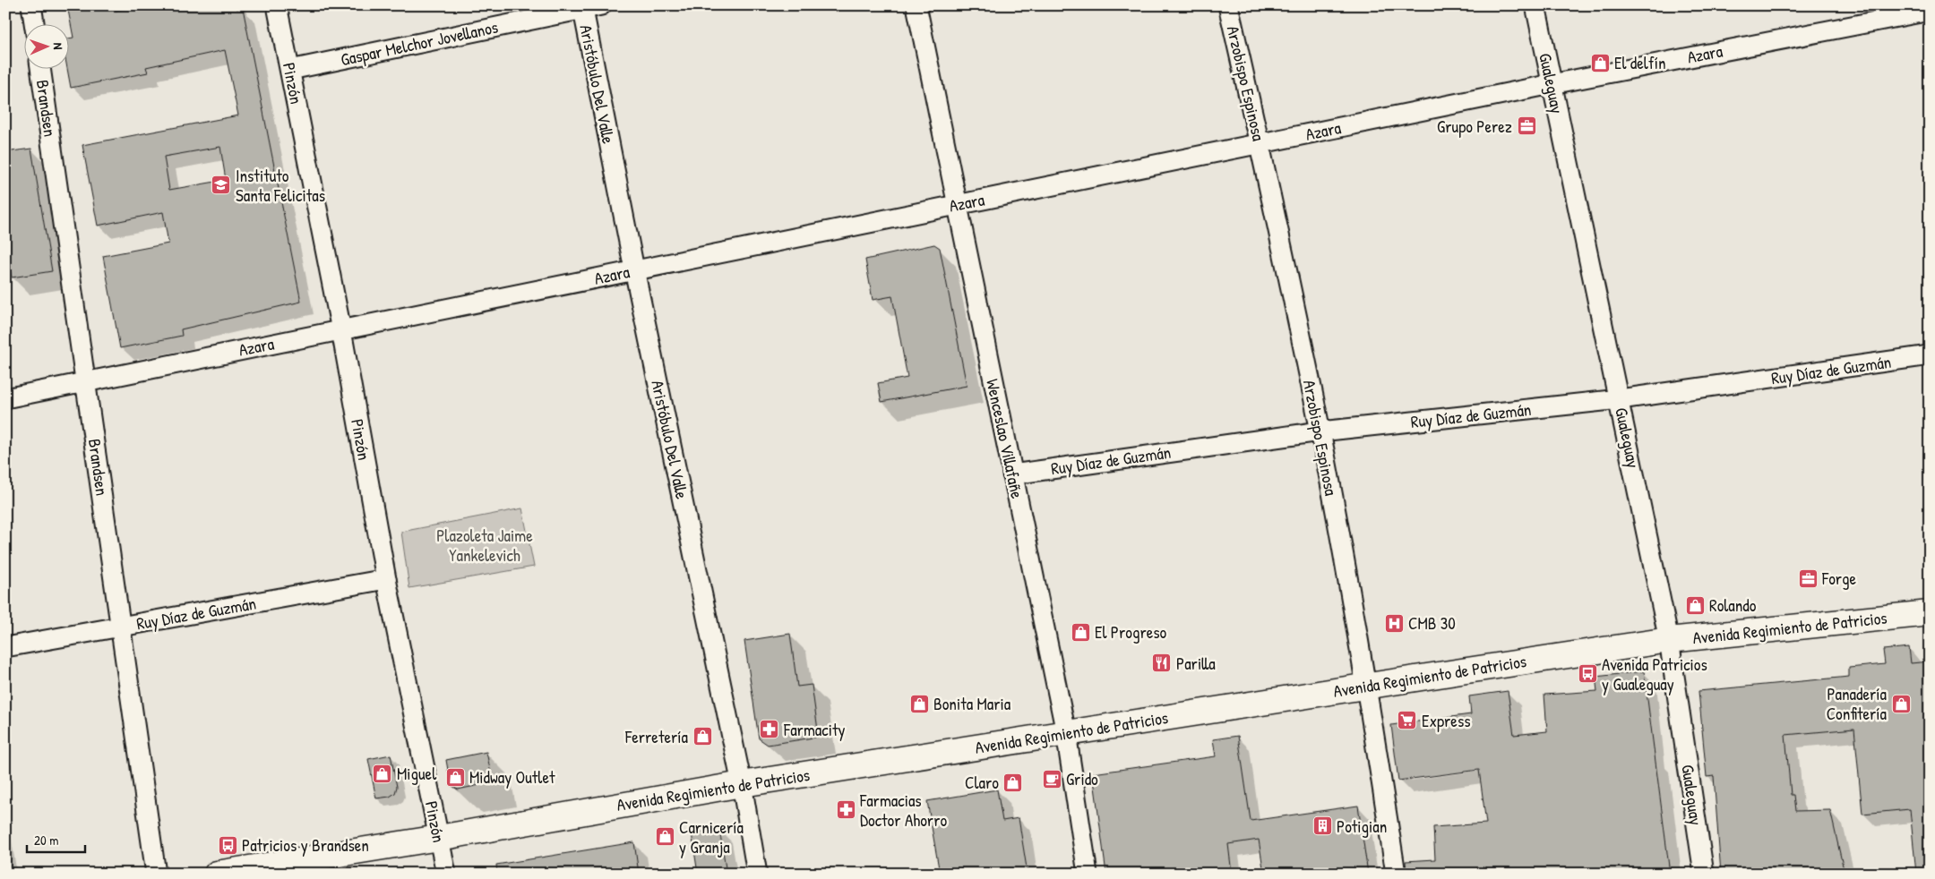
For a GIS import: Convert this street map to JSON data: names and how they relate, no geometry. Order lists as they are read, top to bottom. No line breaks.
{"streets":{"main road":["Avenida Regimiento de Patricios"],"street":["Gaspar Melchor Jovellanos","Azara","Pinzón","Arzobispo Espinosa","Gualeguay","Aristóbulo Del Valle","Brandsen","Ruy Díaz de Guzmán","Wenceslao Villafañe"]},"crossings":[["Gaspar Melchor Jovellanos","Pinzón"],["Gaspar Melchor Jovellanos","Aristóbulo Del Valle"],["Azara","Pinzón"],["Azara","Arzobispo Espinosa"],["Azara","Gualeguay"],["Azara","Aristóbulo Del Valle"],["Azara","Brandsen"],["Azara","Wenceslao Villafañe"],["Pinzón","Ruy Díaz de Guzmán"],["Pinzón","Avenida Regimiento de Patricios"],["Arzobispo Espinosa","Ruy Díaz de Guzmán"],["Arzobispo Espinosa","Avenida Regimiento de Patricios"],["Gualeguay","Ruy Díaz de Guzmán"],["Gualeguay","Avenida Regimiento de Patricios"],["Aristóbulo Del Valle","Avenida Regimiento de Patricios"],["Brandsen","Ruy Díaz de Guzmán"],["Ruy Díaz de Guzmán","Wenceslao Villafañe"],["Wenceslao Villafañe","Avenida Regimiento de Patricios"]],"parks":["Plazoleta Jaime Yankelevich"],"places":{"shop":["El delfín","Rolando","El Progreso","Bonita Maria","Panadería Confitería","Ferretería","Miguel","Midway Outlet","Claro","Carnicería y Granja"],"office":["Grupo Perez","Forge"],"school or university":["Instituto Santa Felicitas"],"hospital":["CMB 30"],"restaurant":["Parilla"],"bus stop":["Avenida Patricios y Gualeguay","Patricios y Brandsen"],"supermarket":["Express"],"pharmacy":["Farmacity","Farmacias Doctor Ahorro"],"cafe":["Grido"],"building":["Potigian"]},"scale_bar":"20 m","north":"right"}
